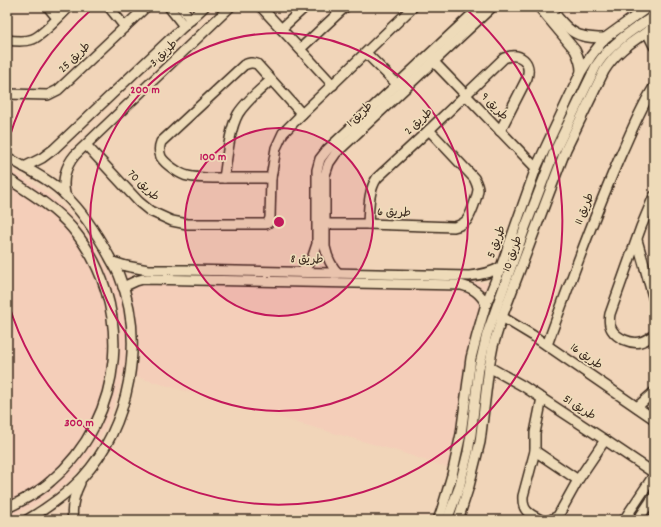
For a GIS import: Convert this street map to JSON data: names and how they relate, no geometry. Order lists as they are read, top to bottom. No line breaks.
{"streets":{"street":["طريق 3","طريق 25","طريق 9","طريق 1","طريق 2","طريق 70","طريق 11","طريق 6","طريق 5","طريق 10","طريق 8","طريق 16","طريق 51"]},"crossings":[["طريق 3","طريق 70"],["طريق 9","طريق 1"],["طريق 9","طريق 2"],["طريق 9","طريق 5"],["طريق 1","طريق 6"],["طريق 1","طريق 8"],["طريق 2","طريق 6"],["طريق 11","طريق 16"],["طريق 5","طريق 8"],["طريق 10","طريق 16"],["طريق 10","طريق 51"]],"rings":["200 m","100 m","300 m"]}
